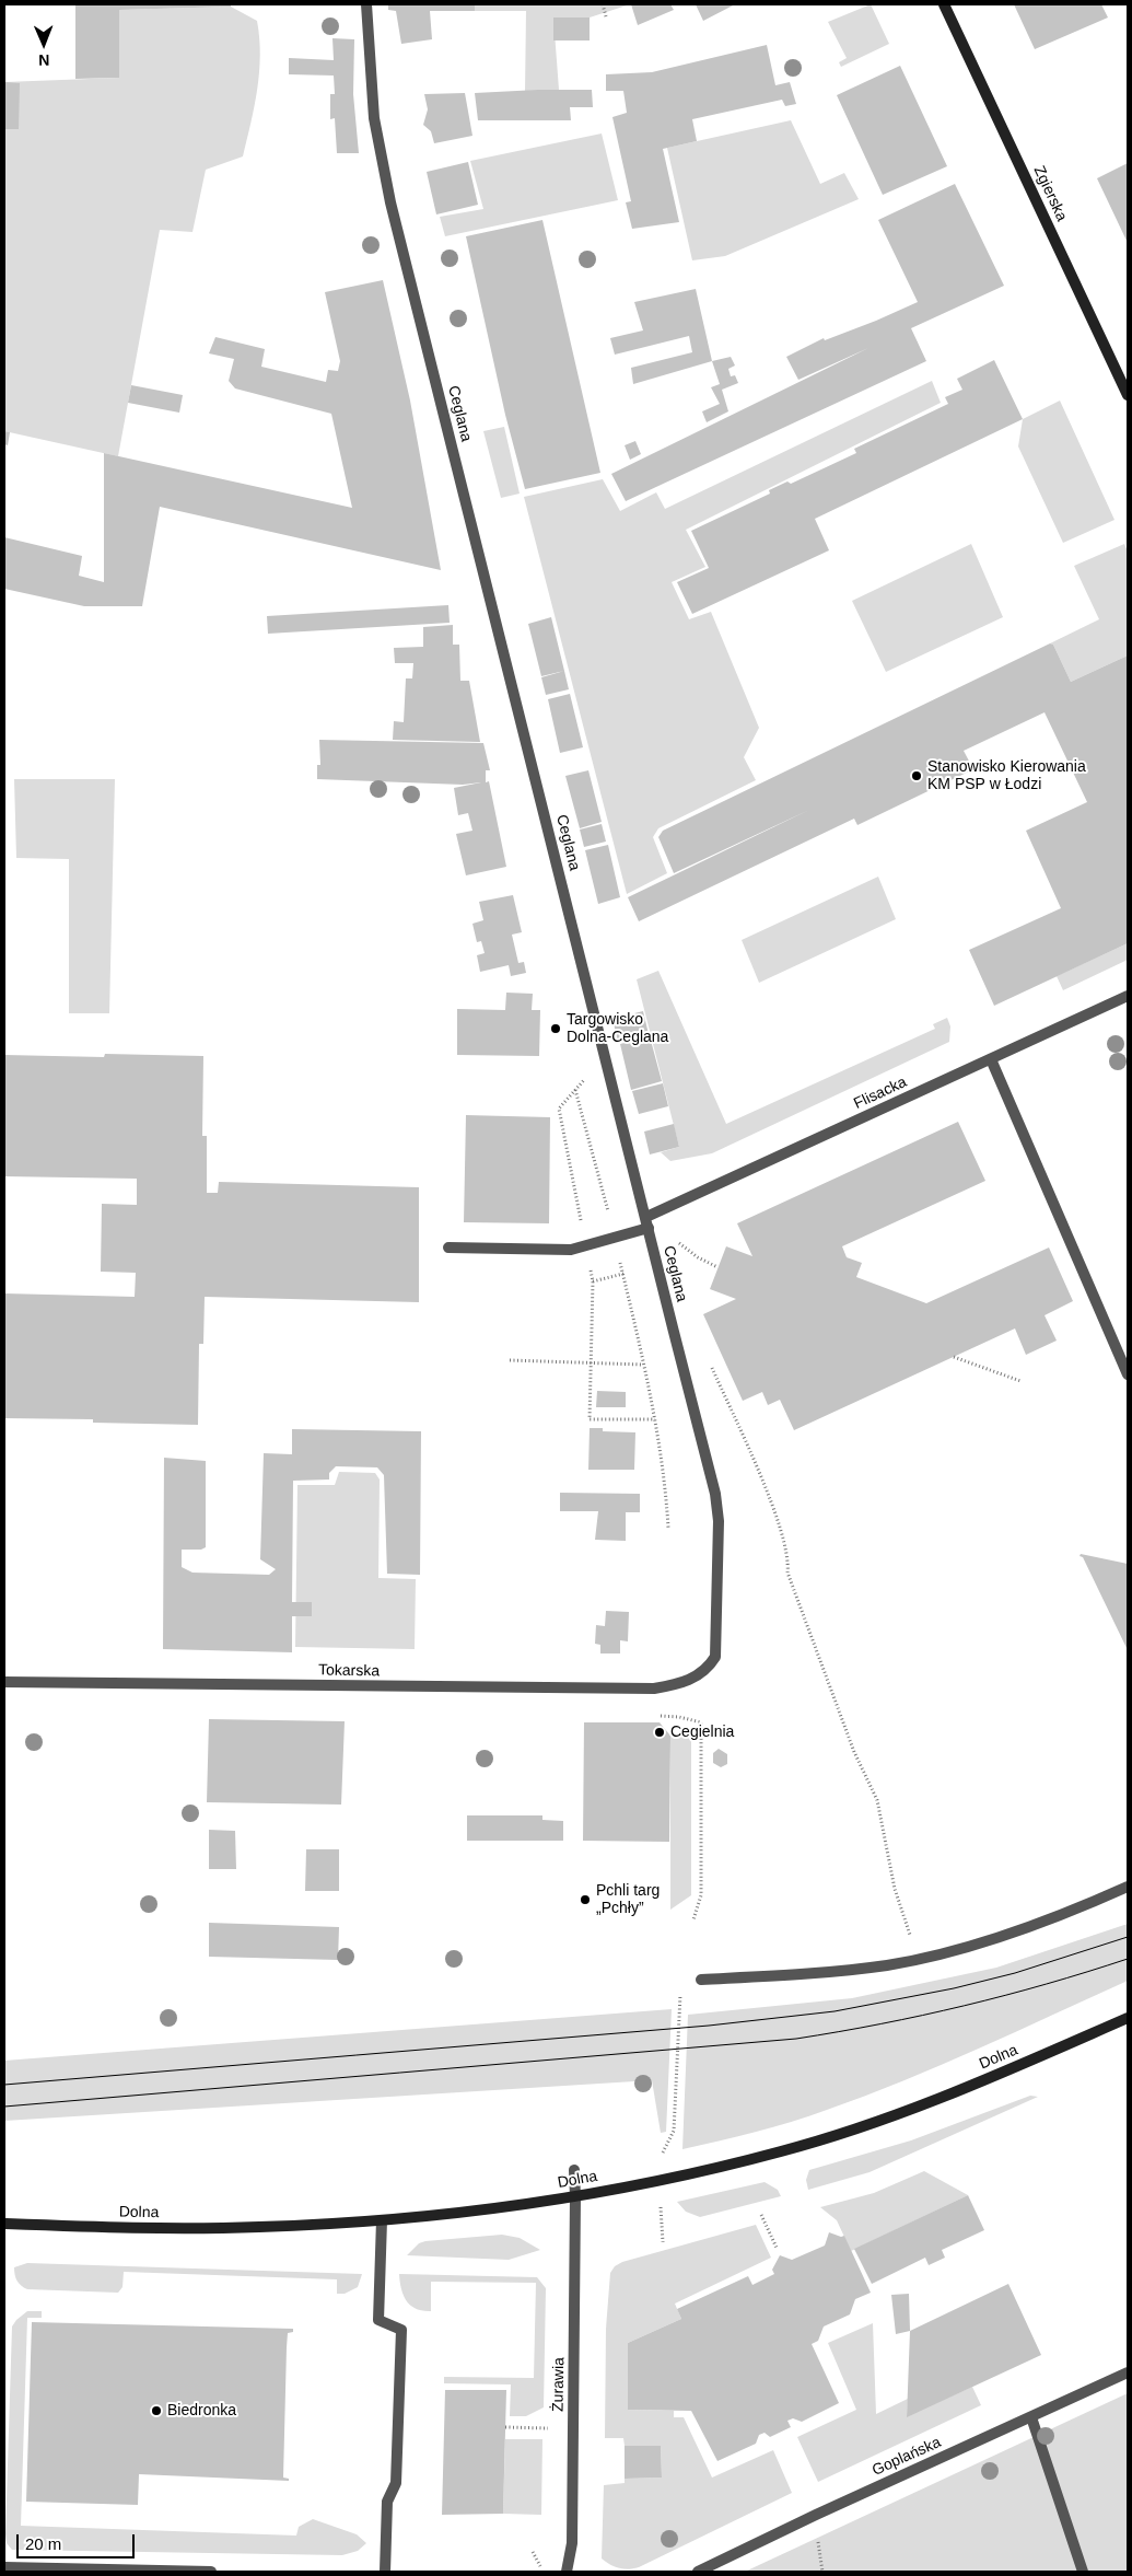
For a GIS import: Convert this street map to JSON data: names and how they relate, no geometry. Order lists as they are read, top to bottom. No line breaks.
{"streets":{"street":["Zgierska","Ceglana","Flisacka","Tokarska","Dolna","Żurawia","Goplańska"]},"crossings":[["Ceglana","Flisacka"],["Ceglana","Tokarska"],["Dolna","Żurawia"]],"places":["Stanowisko Kierowania KM PSP w Łodzi","Targowisko Dolna-Ceglana","Cegielnia","Pchli targ „Pchły”","Biedronka"],"scale_bar":"20 m","north":"bottom"}
